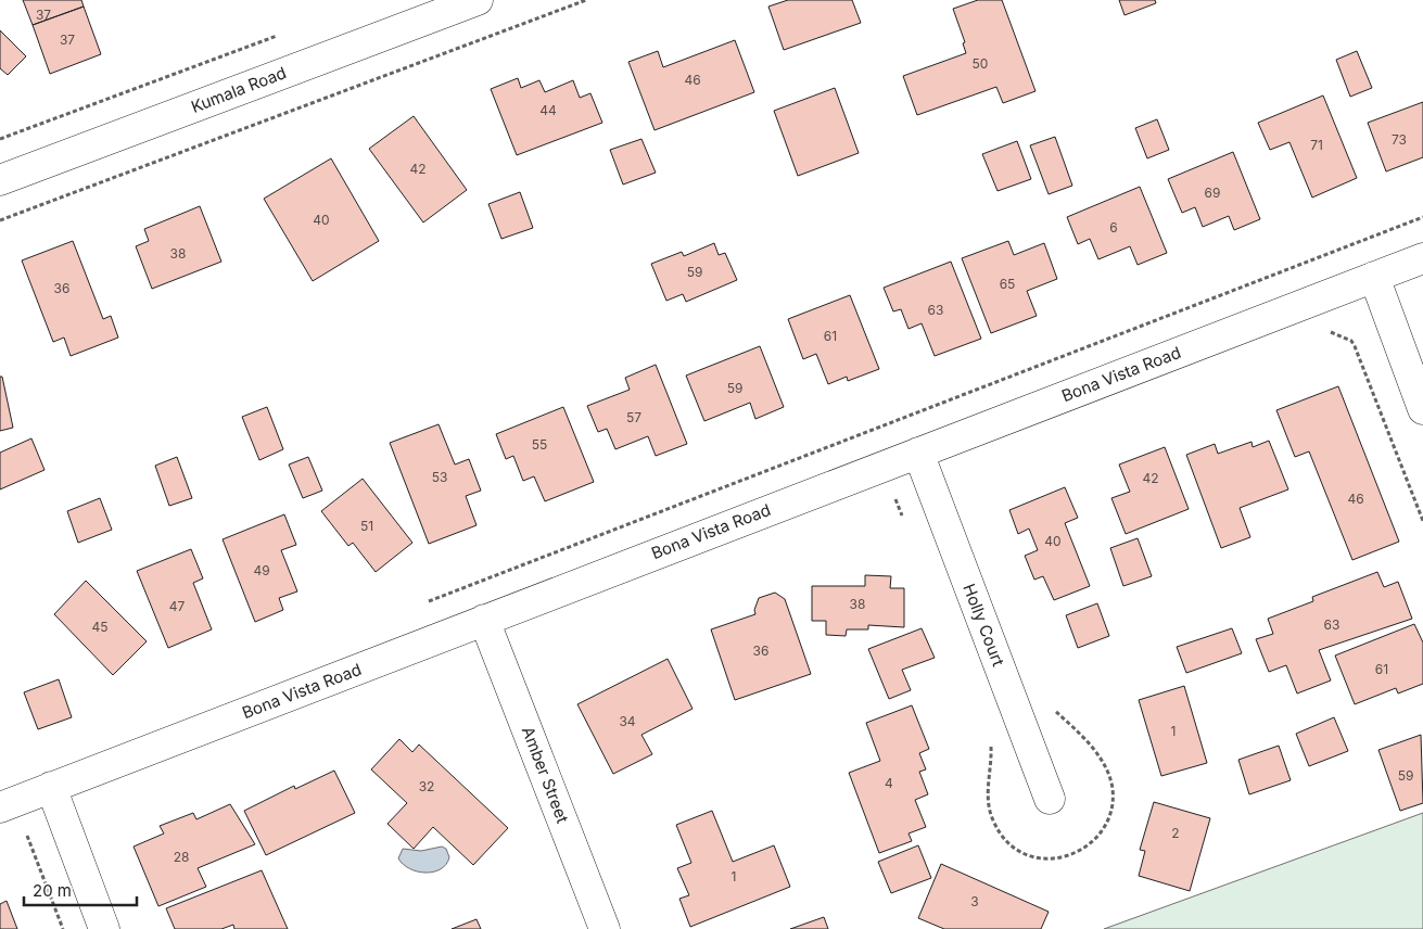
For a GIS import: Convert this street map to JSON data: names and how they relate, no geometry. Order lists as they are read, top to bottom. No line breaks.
{"streets":{"street":["Kumala Road","Bona Vista Road","Holly Court","Amber Street"]},"crossings":[["Bona Vista Road","Holly Court"],["Bona Vista Road","Amber Street"]],"house_numbers":["37","37","50","46","44","73","71","42","69","40","6","38","59","65","36","63","61","59","57","55","53","42","46","51","40","49","38","47","63","45","36","61","34","1","59","4","32","2","28","1","3"],"scale_bar":"20 m"}
